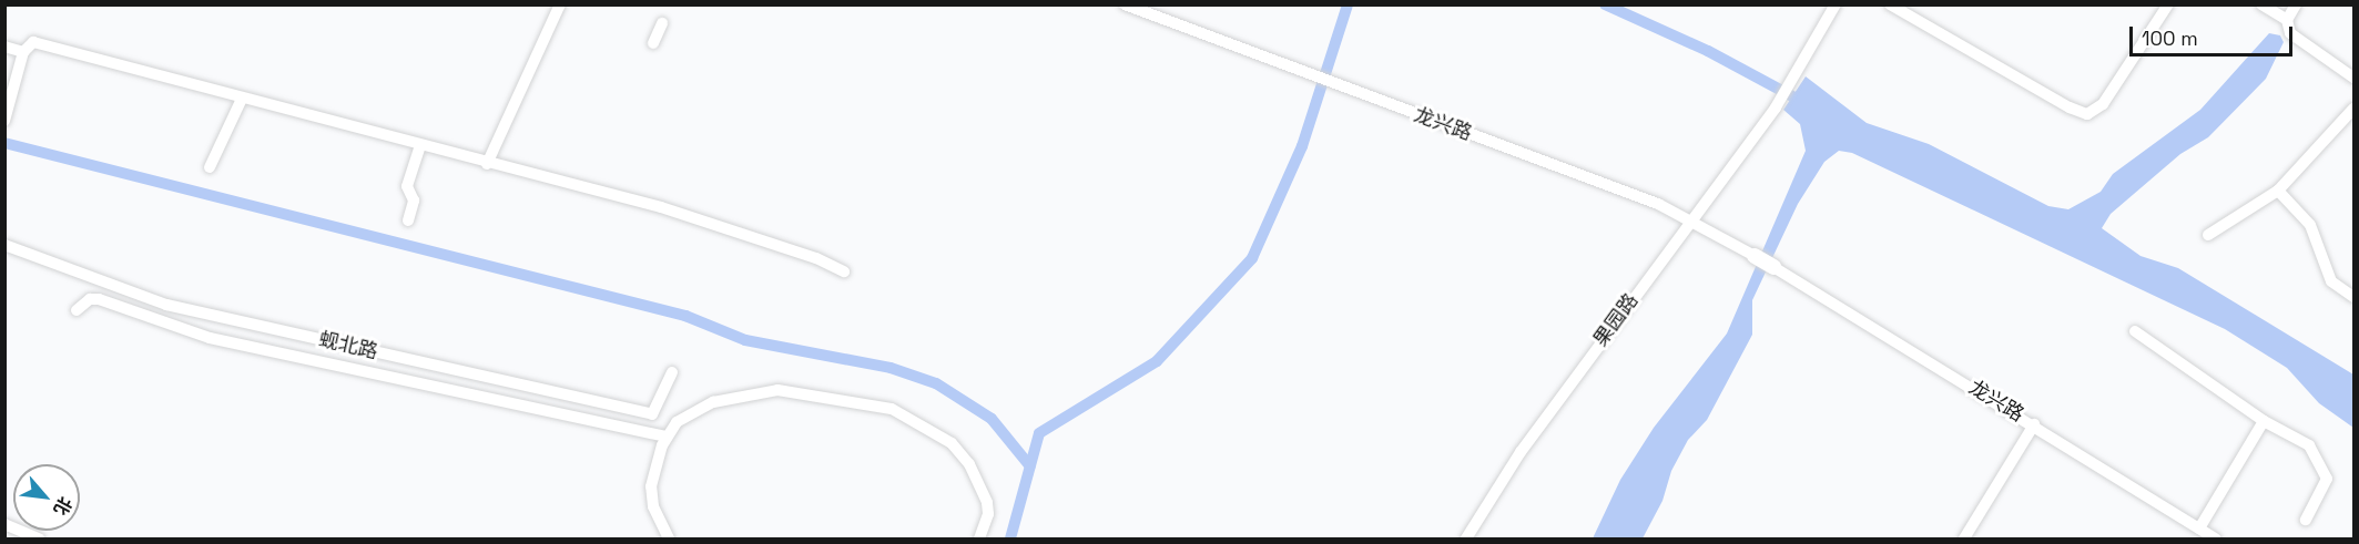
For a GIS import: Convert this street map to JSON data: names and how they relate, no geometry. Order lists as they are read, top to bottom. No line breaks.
{"streets":{"street":["龙兴路","果园路","蚬北路"]},"crossings":[["龙兴路","果园路"]],"scale_bar":"100 m","north":"bottom right"}
